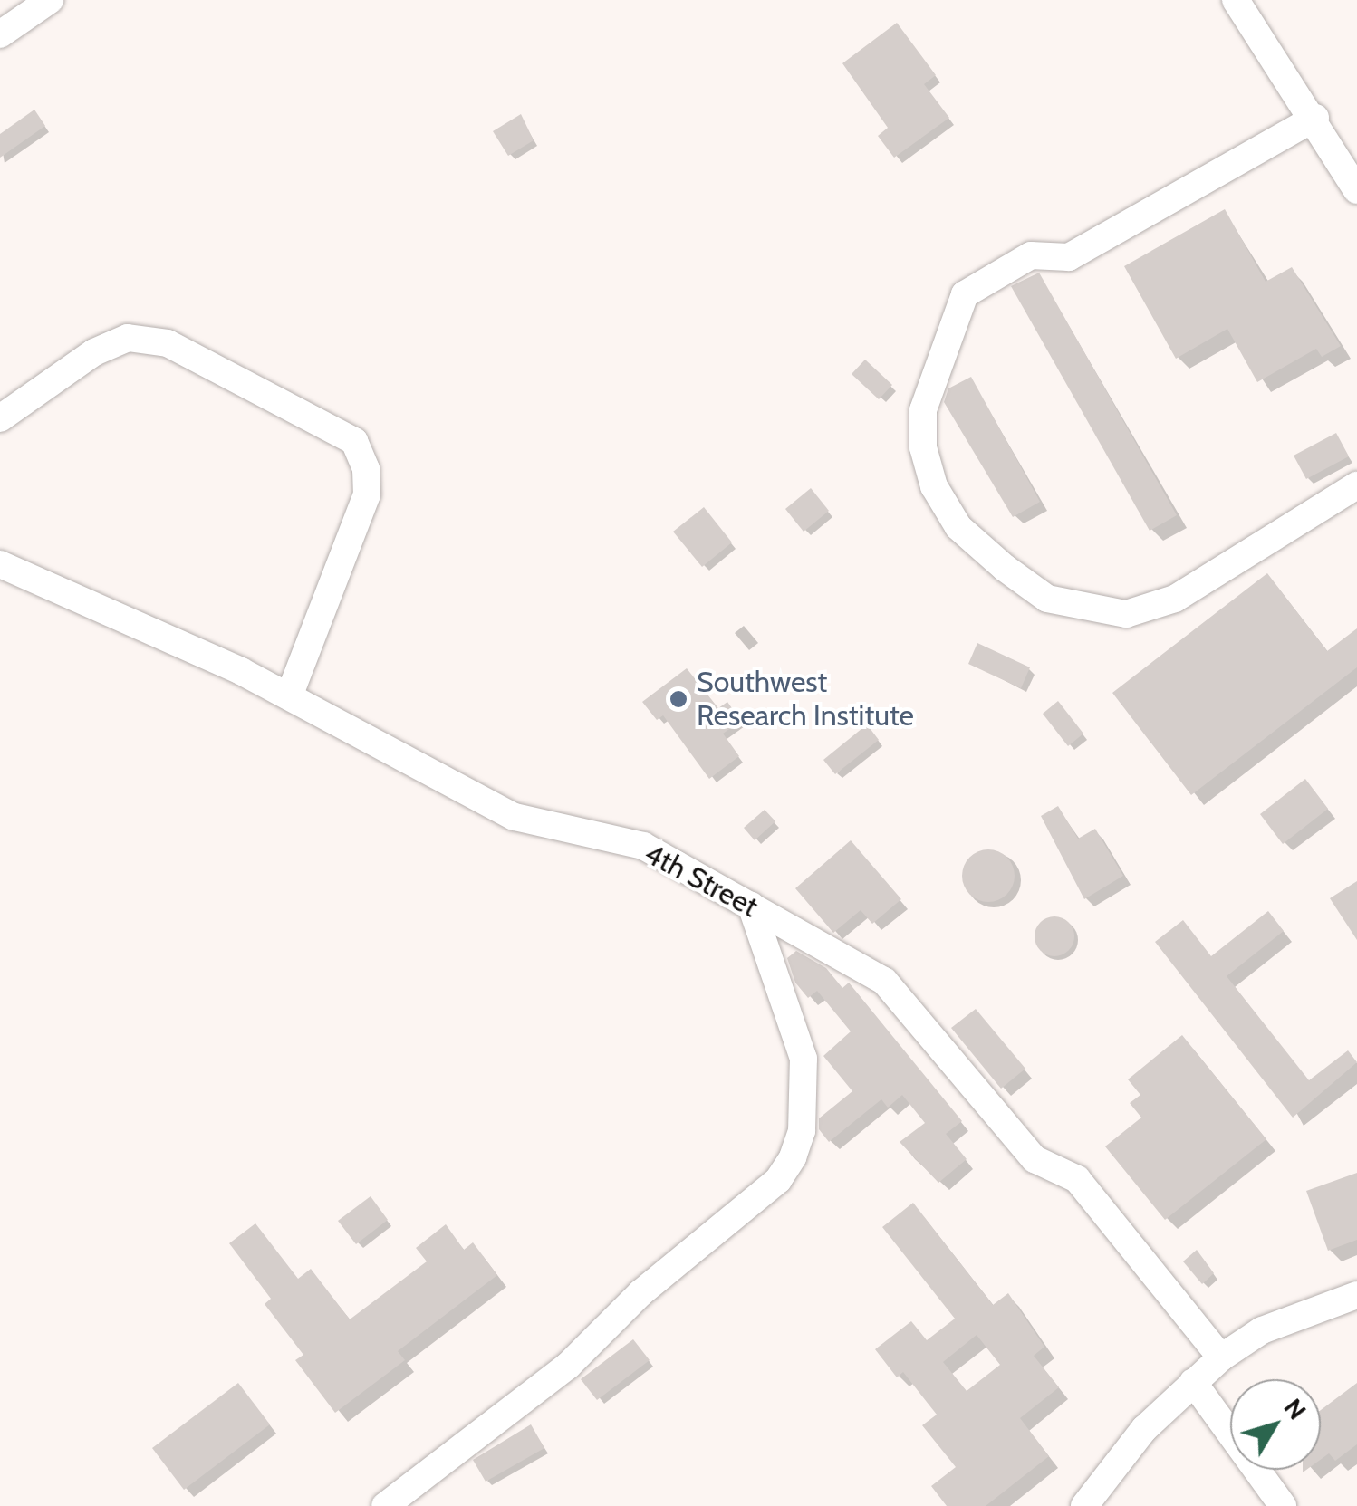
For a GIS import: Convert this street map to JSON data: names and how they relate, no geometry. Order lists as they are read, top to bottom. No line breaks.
{"streets":{"street":["4th Street"]},"places":["Southwest Research Institute"],"north":"top right"}
